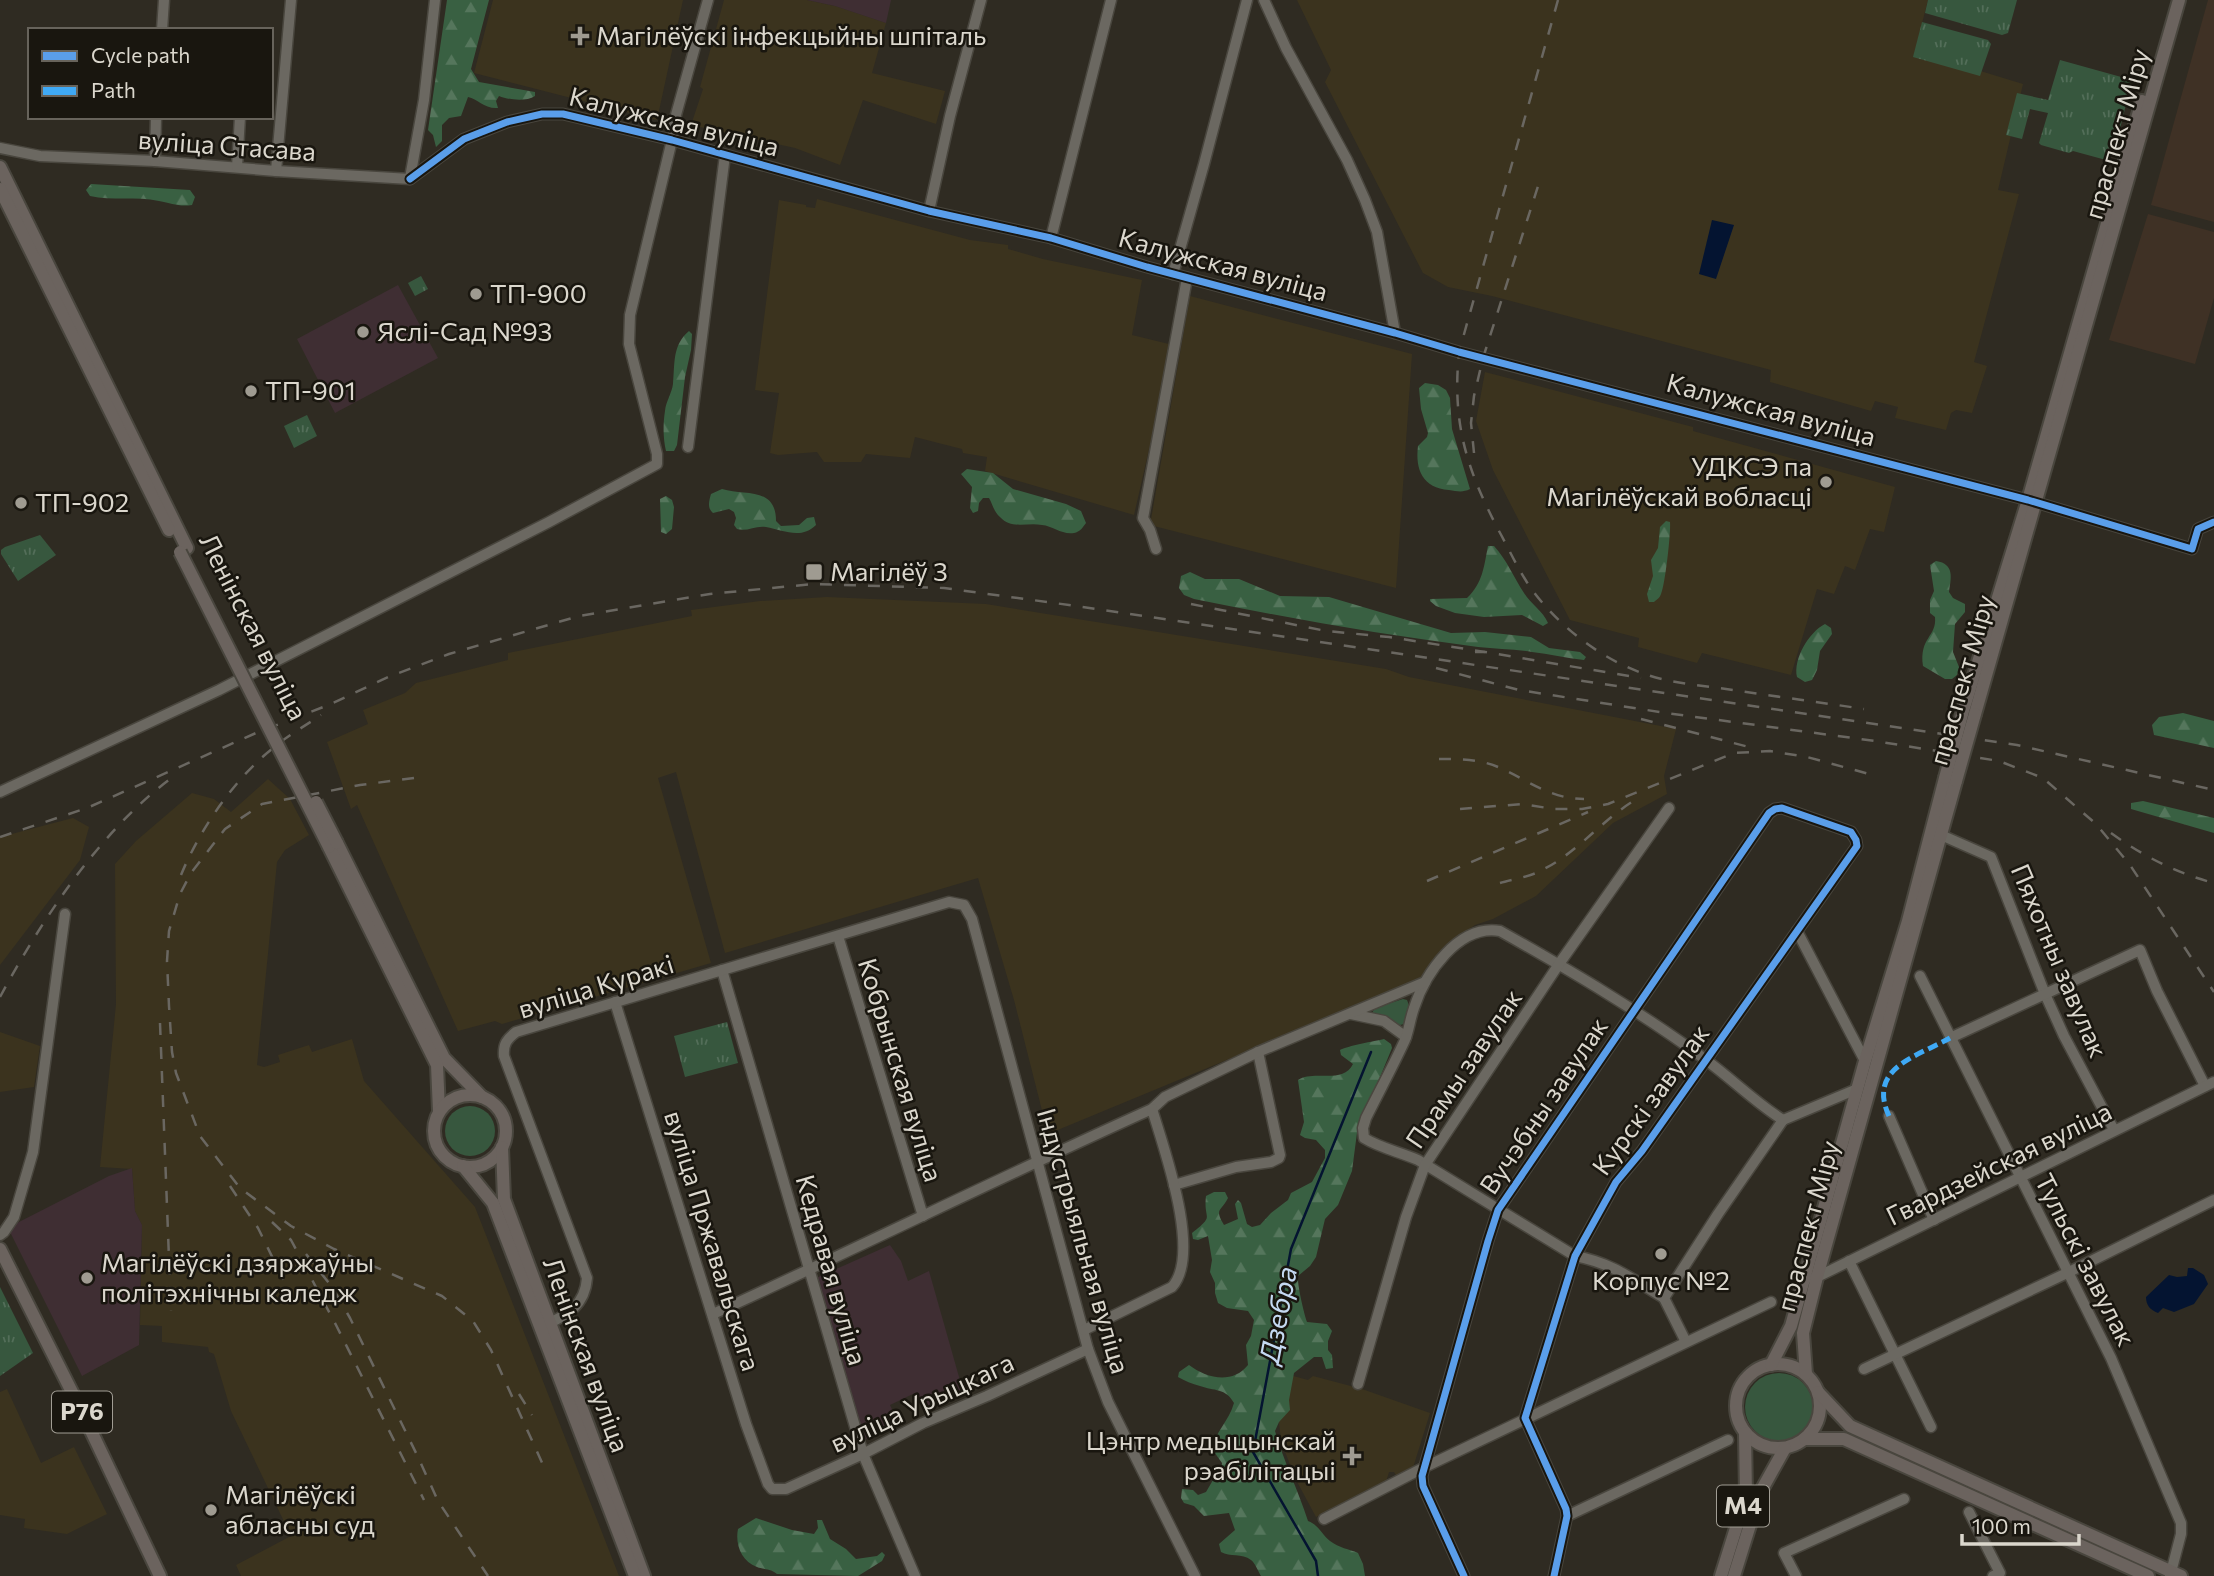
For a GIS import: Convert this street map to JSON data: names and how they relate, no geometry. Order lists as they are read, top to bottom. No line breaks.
{"streets":{"main road":["праспект Міру","Ленінская вуліца","Р76","М4"],"street":["Калужская вуліца","вуліца Стасава","Пяхотны завулак","вуліца Куракі","Прамы завулак","Кобрынская вуліца","Курскі завулак","Вучэбны завулак","Гвардзейская вуліца","вуліца Пржавальскага","Індустрыяльная вуліца","Тульскі завулак","Кедравая вуліца","вуліца Урыцкага"]},"crossings":[["Калужская вуліца","праспект Міру"],["Калужская вуліца","вуліца Стасава"],["праспект Міру","Пяхотны завулак"],["праспект Міру","Гвардзейская вуліца"],["праспект Міру","Тульскі завулак"],["праспект Міру","М4"],["Ленінская вуліца","вуліца Куракі"],["Пяхотны завулак","Гвардзейская вуліца"],["вуліца Куракі","Кобрынская вуліца"],["вуліца Куракі","вуліца Пржавальскага"],["вуліца Куракі","Індустрыяльная вуліца"],["вуліца Куракі","Кедравая вуліца"],["Курскі завулак","Вучэбны завулак"],["Гвардзейская вуліца","Тульскі завулак"],["вуліца Пржавальскага","вуліца Урыцкага"],["Індустрыяльная вуліца","вуліца Урыцкага"],["Кедравая вуліца","вуліца Урыцкага"]],"water":["Дзебра"],"places":{"health":["Магілёўскі інфекцыйны шпіталь","Цэнтр медыцынскай рэабілітацыі"],"other":["ТП-900","Яслі-Сад №93","ТП-901","УДКСЭ па Магілёўскай вобласці","ТП-902","Корпус №2","Магілёўскі дзяржаўны політэхнічны каледж","Магілёўскі абласны суд"],"transit":["Магілёў 3"]},"legend":["Cycle path","Path"],"scale_bar":"100 m"}
